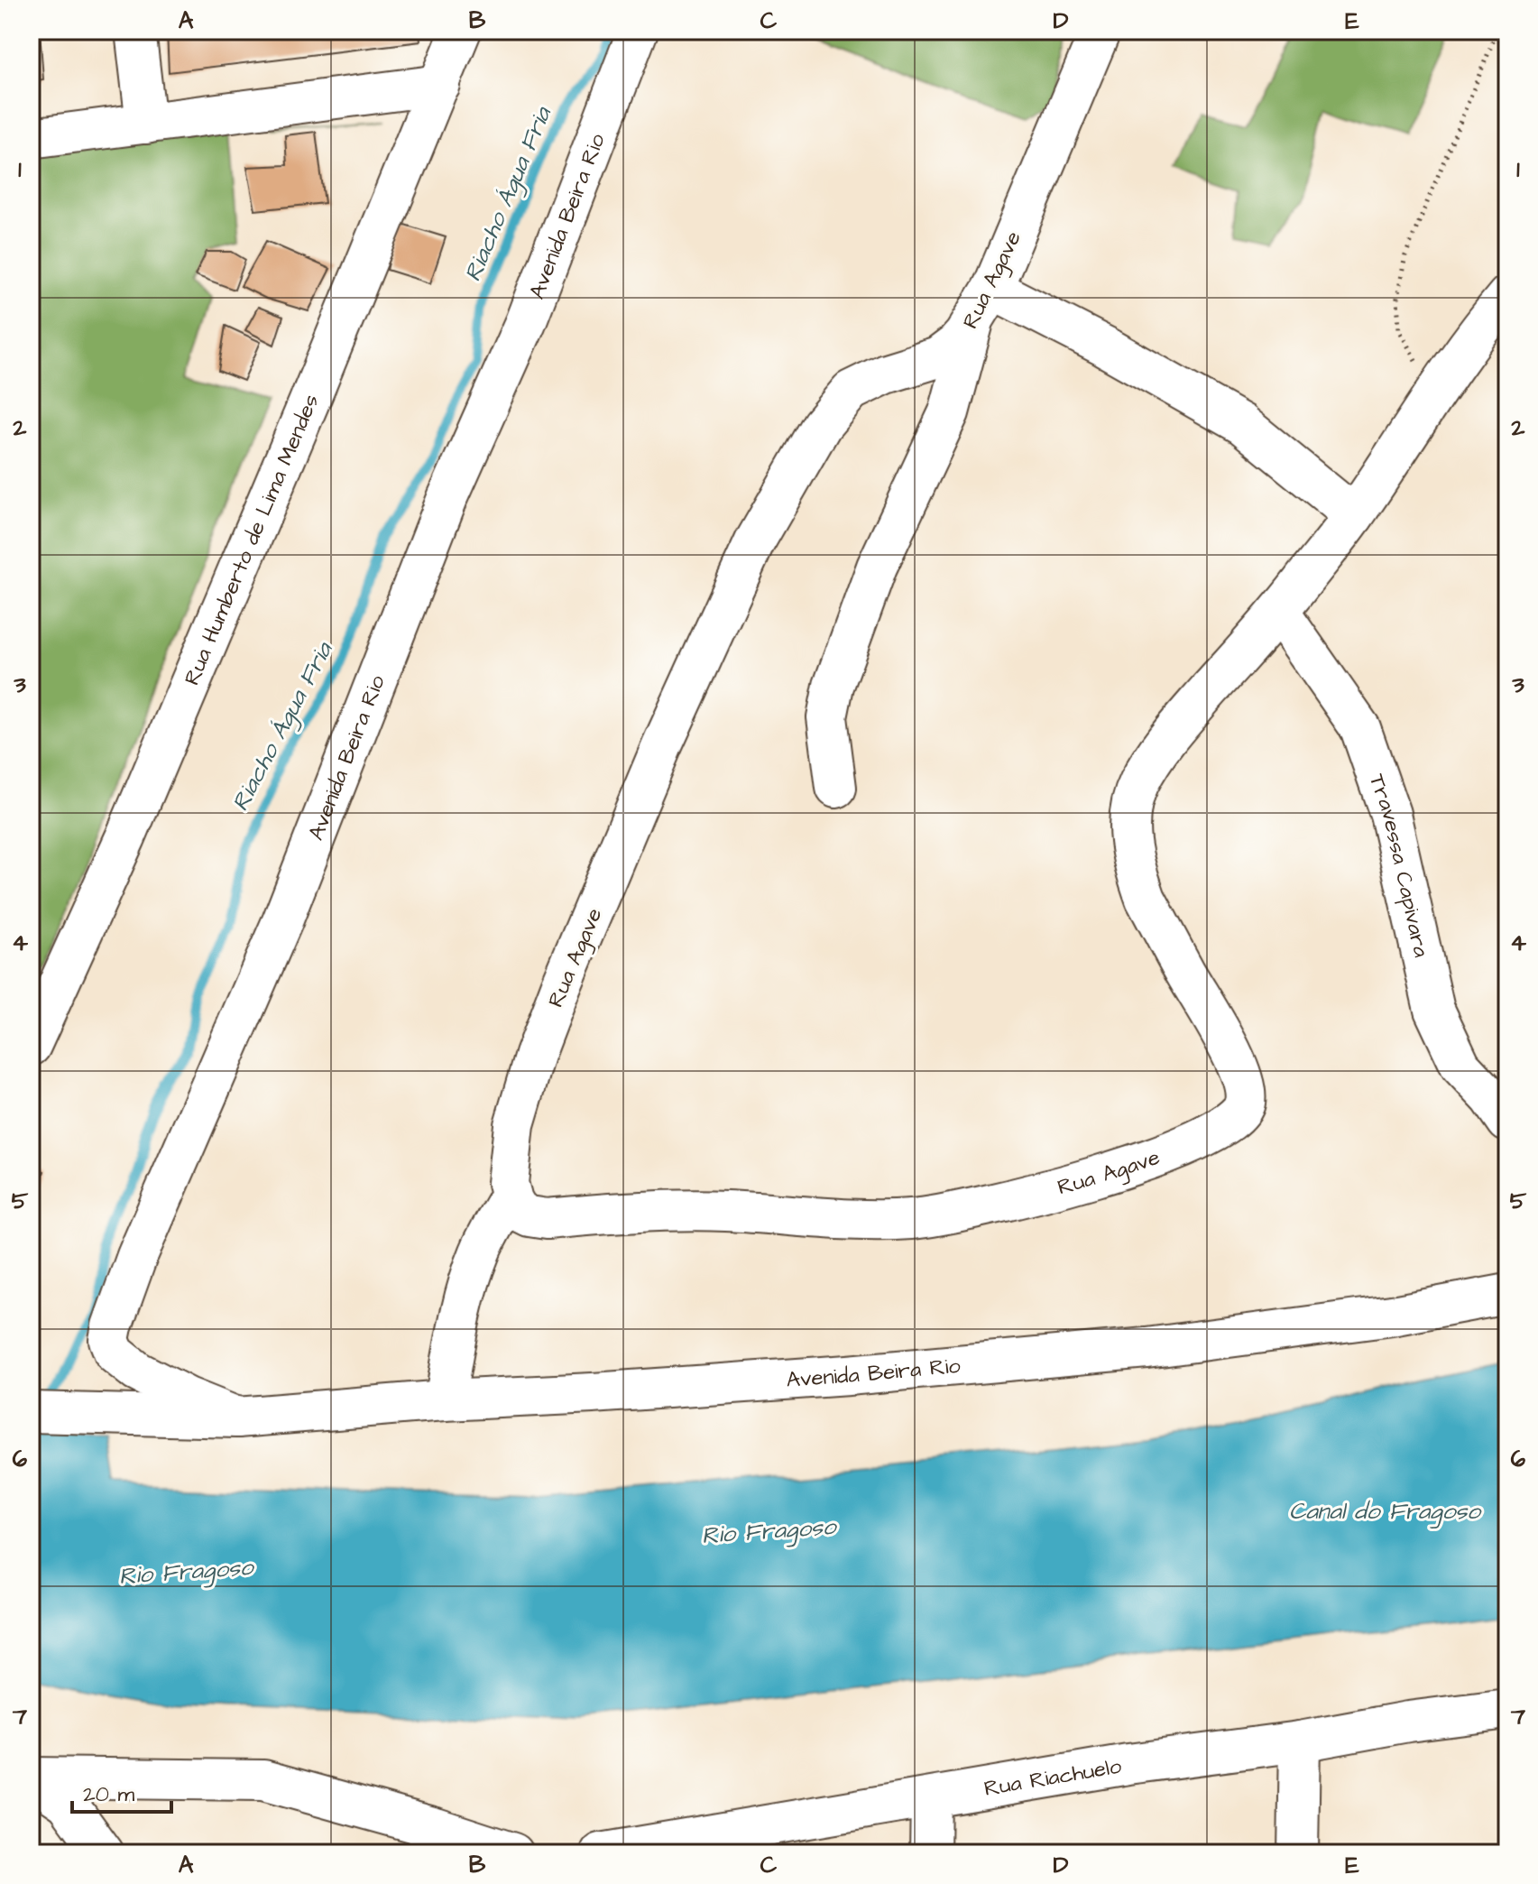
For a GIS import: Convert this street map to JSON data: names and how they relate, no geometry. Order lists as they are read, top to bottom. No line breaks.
{"streets":{"street":["Avenida Beira Rio","Rua Agave","Rua Humberto de Lima Mendes","Travessa Capivara","Rua Riachuelo"]},"crossings":[["Rua Agave","Travessa Capivara"]],"water":["Riacho Água Fria","Canal do Fragoso","Rio Fragoso"],"scale_bar":"20 m","grid":{"columns":["A","B","C","D","E"],"rows":["1","2","3","4","5","6","7"]}}
